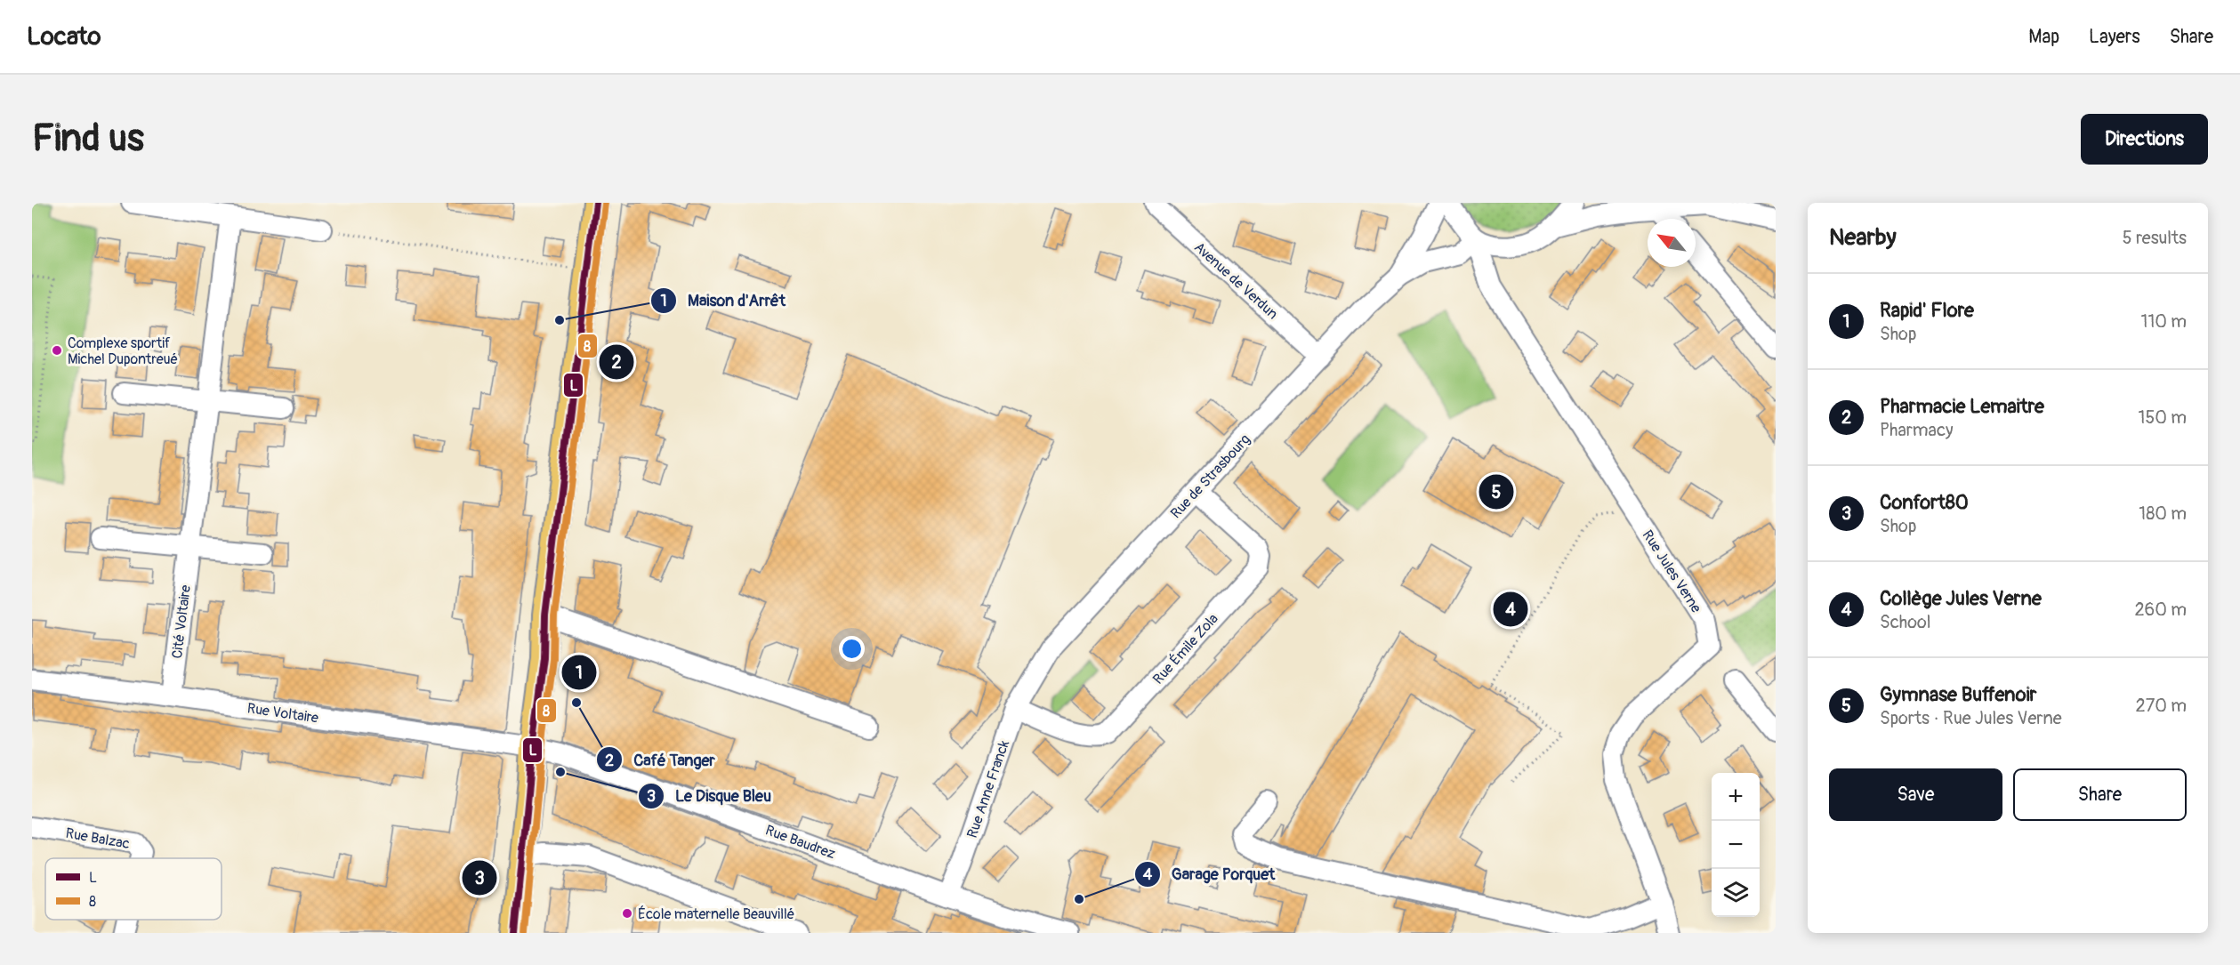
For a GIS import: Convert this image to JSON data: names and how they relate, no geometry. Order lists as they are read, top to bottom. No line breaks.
{"streets":{"street":["Avenue de Verdun","Rue de Strasbourg","Rue Jules Verne","Cité Voltaire","Rue Émile Zola","Rue Voltaire","Rue Anne Franck","Rue Balzac","Rue Baudrez"]},"crossings":[["Avenue de Verdun","Rue de Strasbourg"],["Rue de Strasbourg","Rue Émile Zola"],["Rue de Strasbourg","Rue Anne Franck"],["Cité Voltaire","Rue Voltaire"],["Rue Émile Zola","Rue Anne Franck"],["Rue Voltaire","Rue Baudrez"],["Rue Anne Franck","Rue Baudrez"]],"places":["Maison d'Arrêt","Complexe sportif Michel Dupontreué","Café Tanger","Le Disque Bleu","Garage Porquet","École maternelle Beauvillé"],"lines":["transit line L","transit line 8"],"legend":["L","8"],"north":"top left","page":{"header":"Locato","nav":["Map","Layers","Share"],"buttons":["Directions",["Save","Share"]],"title":"Find us","heading":["Nearby","5 results"],"list":[{"mark":"1","name":"Rapid' Flore","note":"Shop","value":"110 m"},{"mark":"2","name":"Pharmacie Lemaitre","note":"Pharmacy","value":"150 m"},{"mark":"3","name":"Confort80","note":"Shop","value":"180 m"},{"mark":"4","name":"Collège Jules Verne","note":"School","value":"260 m"},{"mark":"5","name":"Gymnase Buffenoir","note":"Sports · Rue Jules Verne","value":"270 m"}],"pins":["2","5","4","1","3"],"map_buttons":["+","−"]}}
